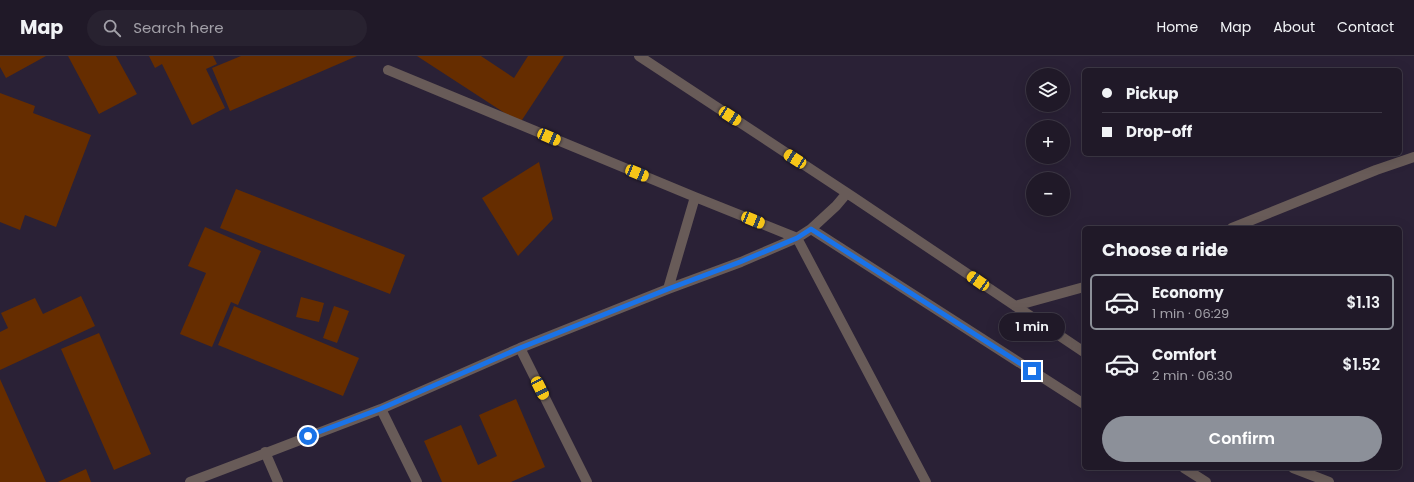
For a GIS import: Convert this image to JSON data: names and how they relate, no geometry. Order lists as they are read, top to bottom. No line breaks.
{"page":{"header":"Map","search":"Search here","nav":["Home","Map","About","Contact"],"map_buttons":["+","−"],"banner":["Pickup","Drop-off"],"heading":"Choose a ride","list":[{"name":"Economy","note":"1 min · 06:29","value":"$1.13"},{"name":"Comfort","note":"2 min · 06:30","value":"$1.52"}],"bubble":"1 min","buttons":"Confirm"}}
